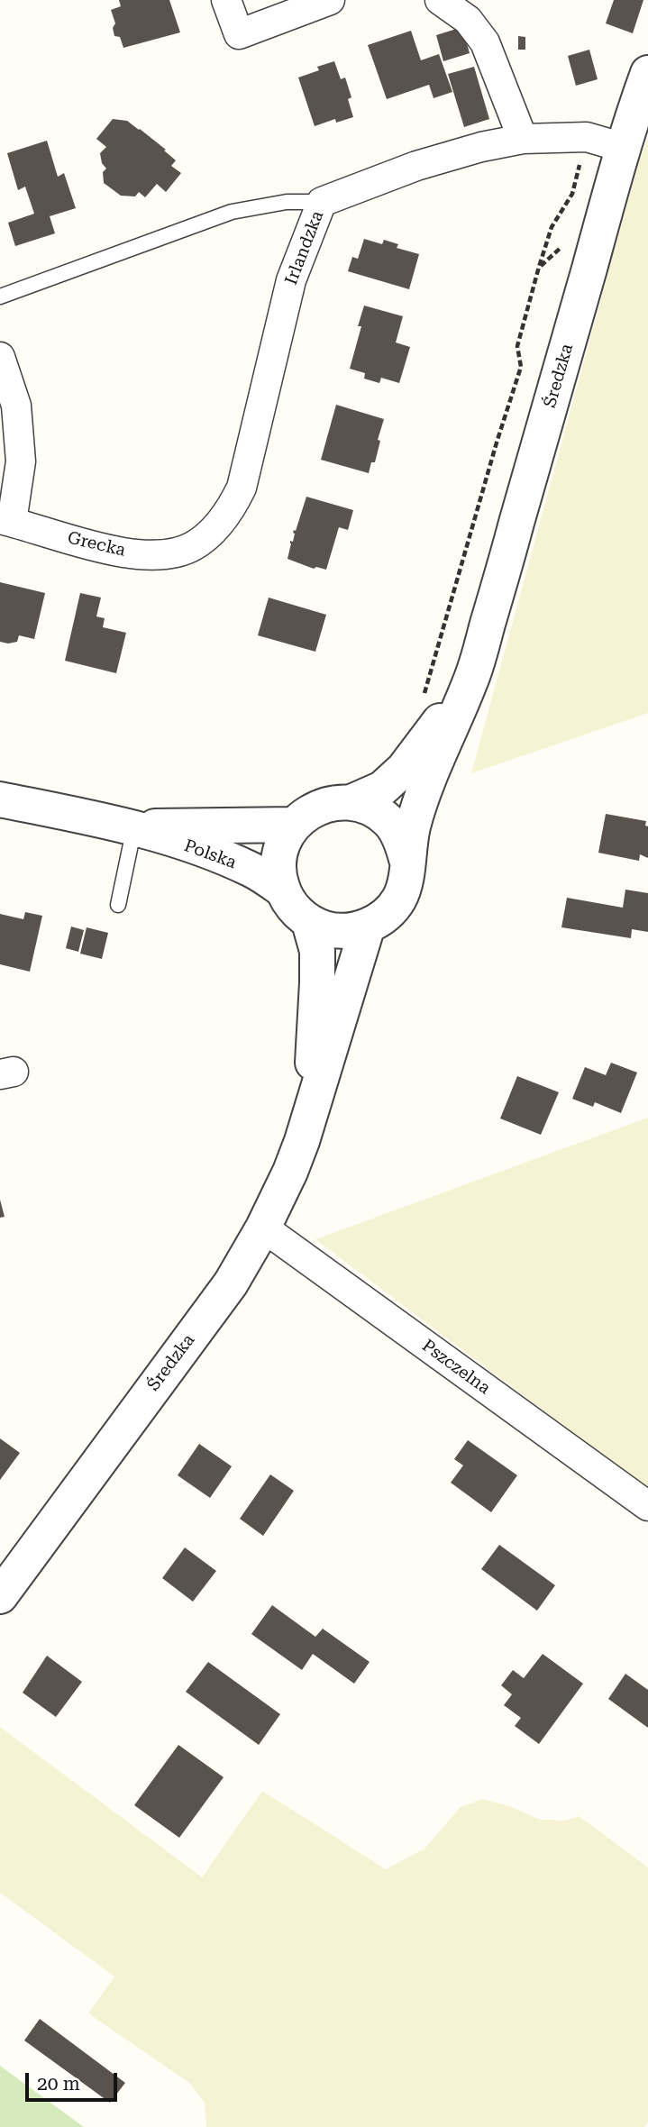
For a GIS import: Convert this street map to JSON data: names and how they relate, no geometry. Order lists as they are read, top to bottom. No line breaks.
{"streets":{"street":["Irlandzka","Średzka","Grecka","Polska","Pszczelna"]},"crossings":[["Irlandzka","Średzka"],["Irlandzka","Grecka"],["Średzka","Polska"],["Średzka","Pszczelna"]],"scale_bar":"20 m"}
